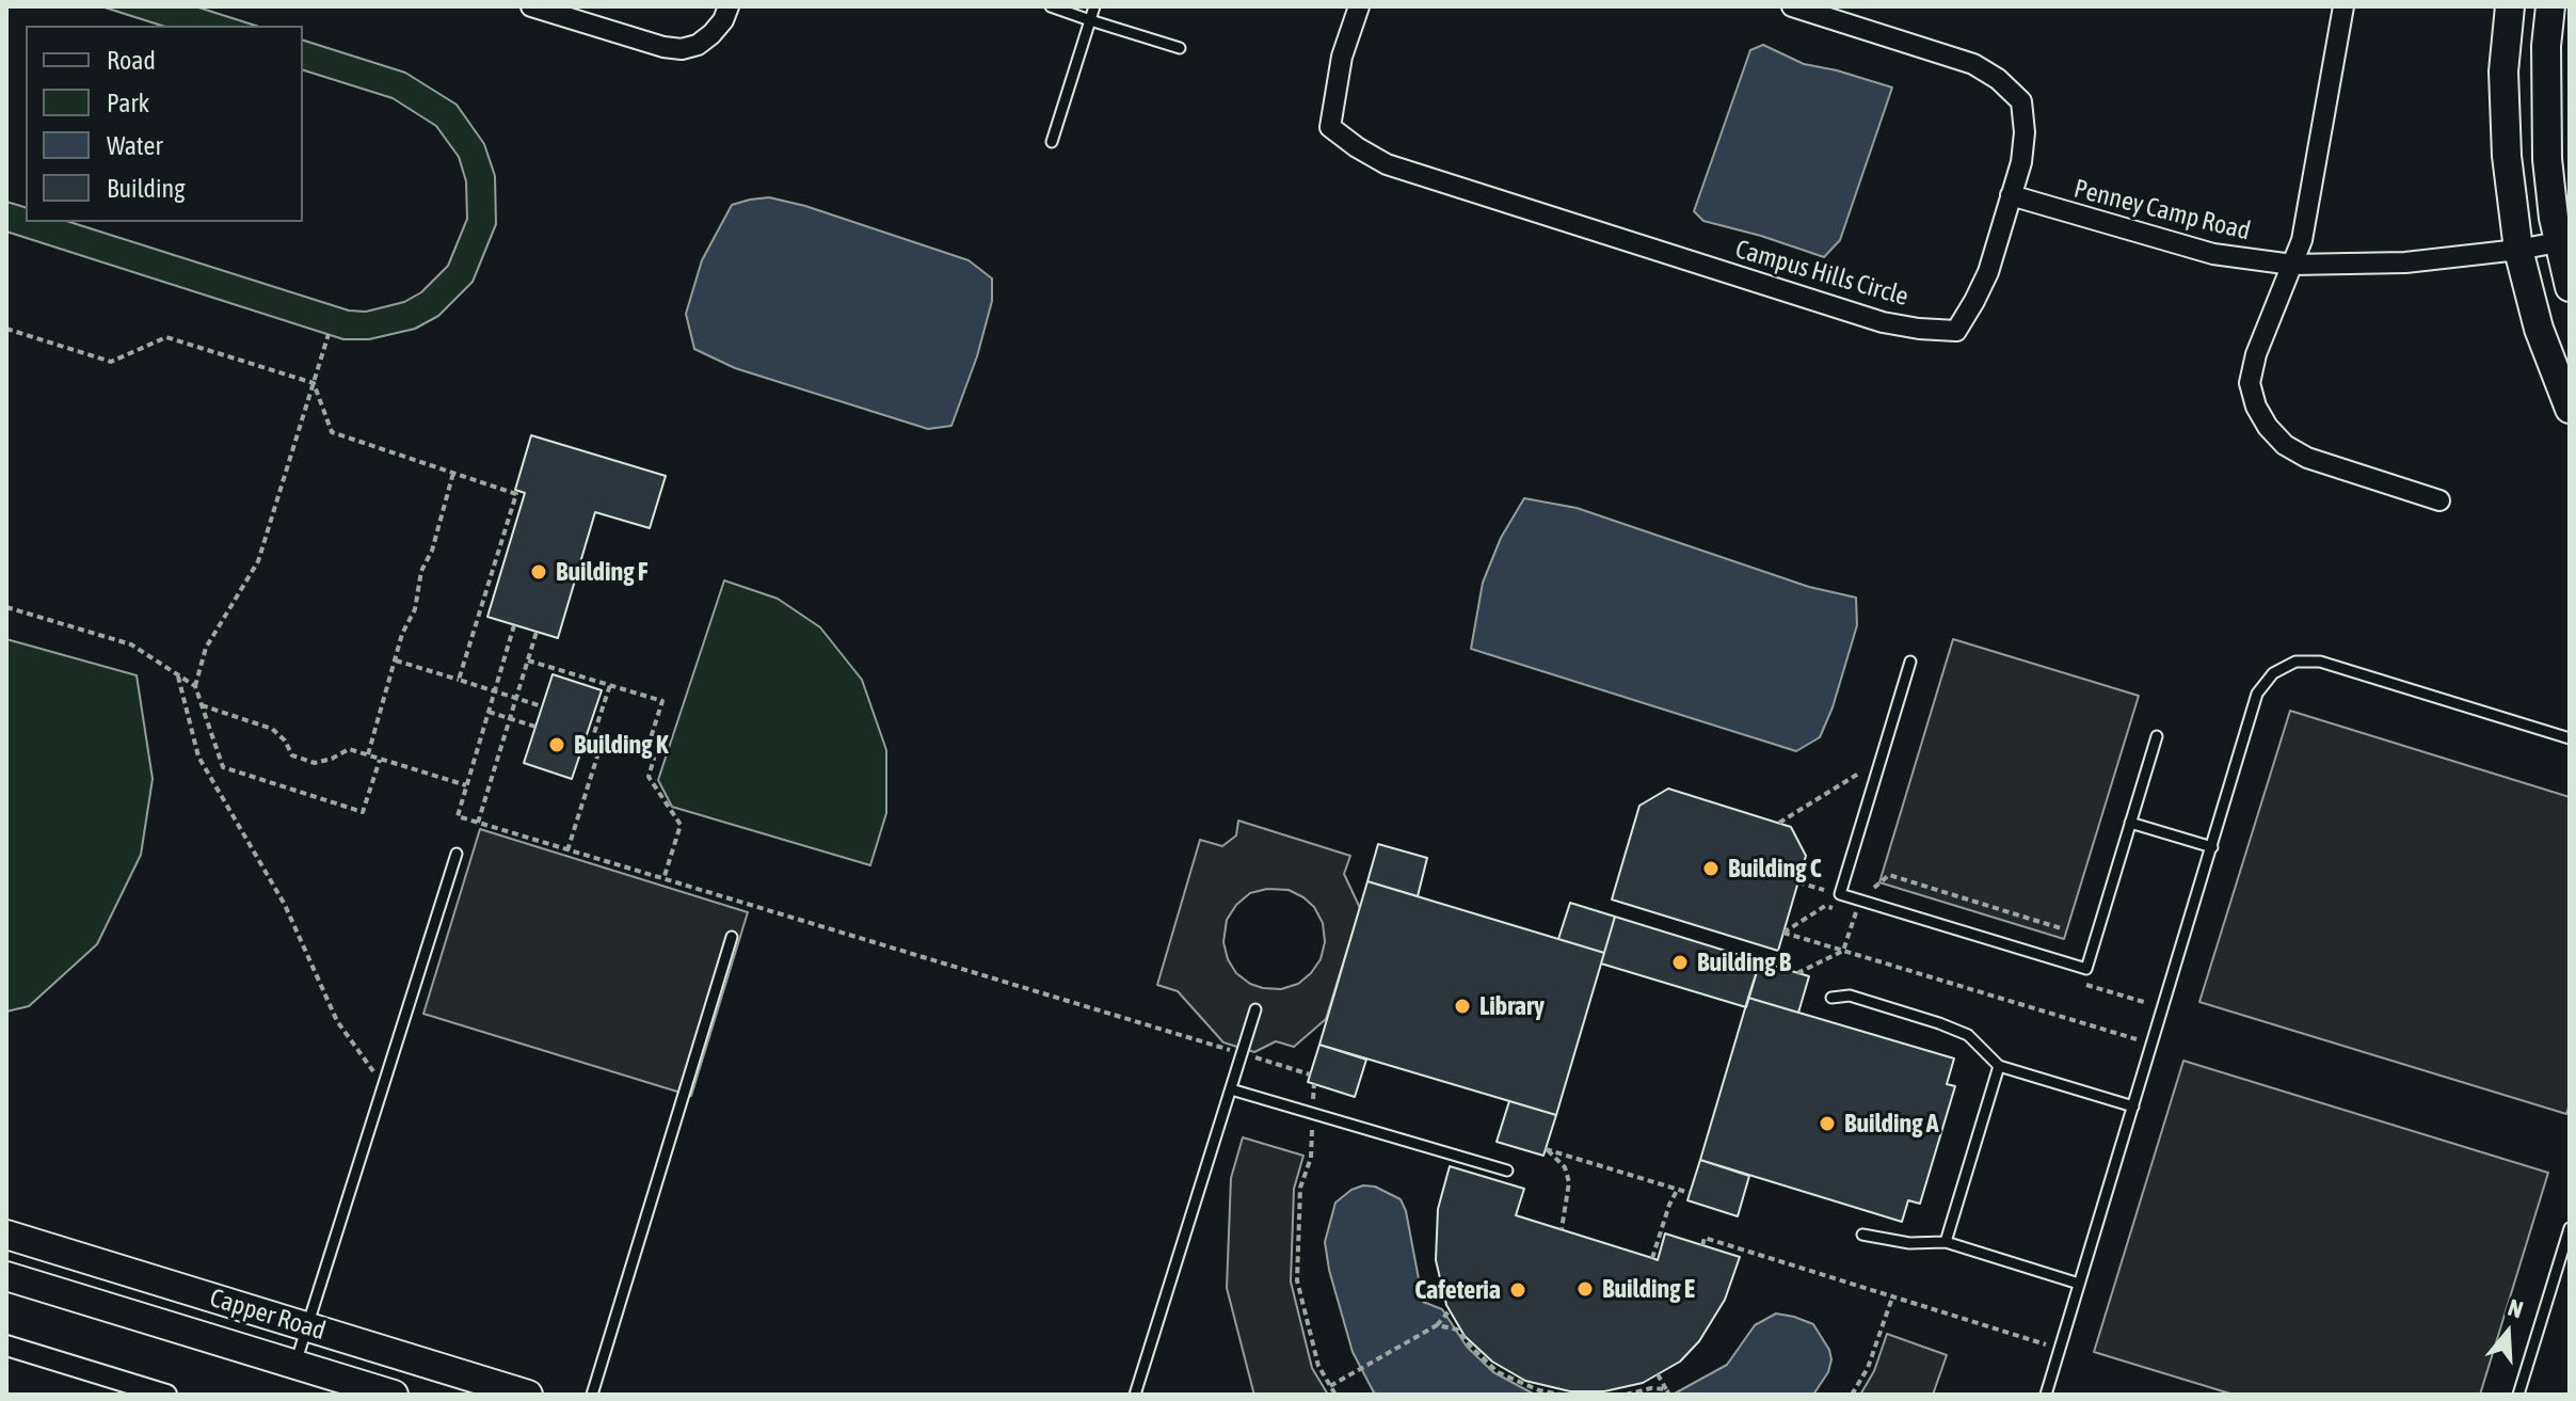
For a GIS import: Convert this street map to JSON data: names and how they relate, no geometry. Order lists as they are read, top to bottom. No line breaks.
{"streets":{"street":["Penney Camp Road","Campus Hills Circle","Capper Road"]},"crossings":[["Penney Camp Road","Campus Hills Circle"]],"places":["Building F","Building K","Building C","Building B","Library","Building A","Building E","Cafeteria"],"legend":["Road","Park","Water","Building"],"north":"top"}
